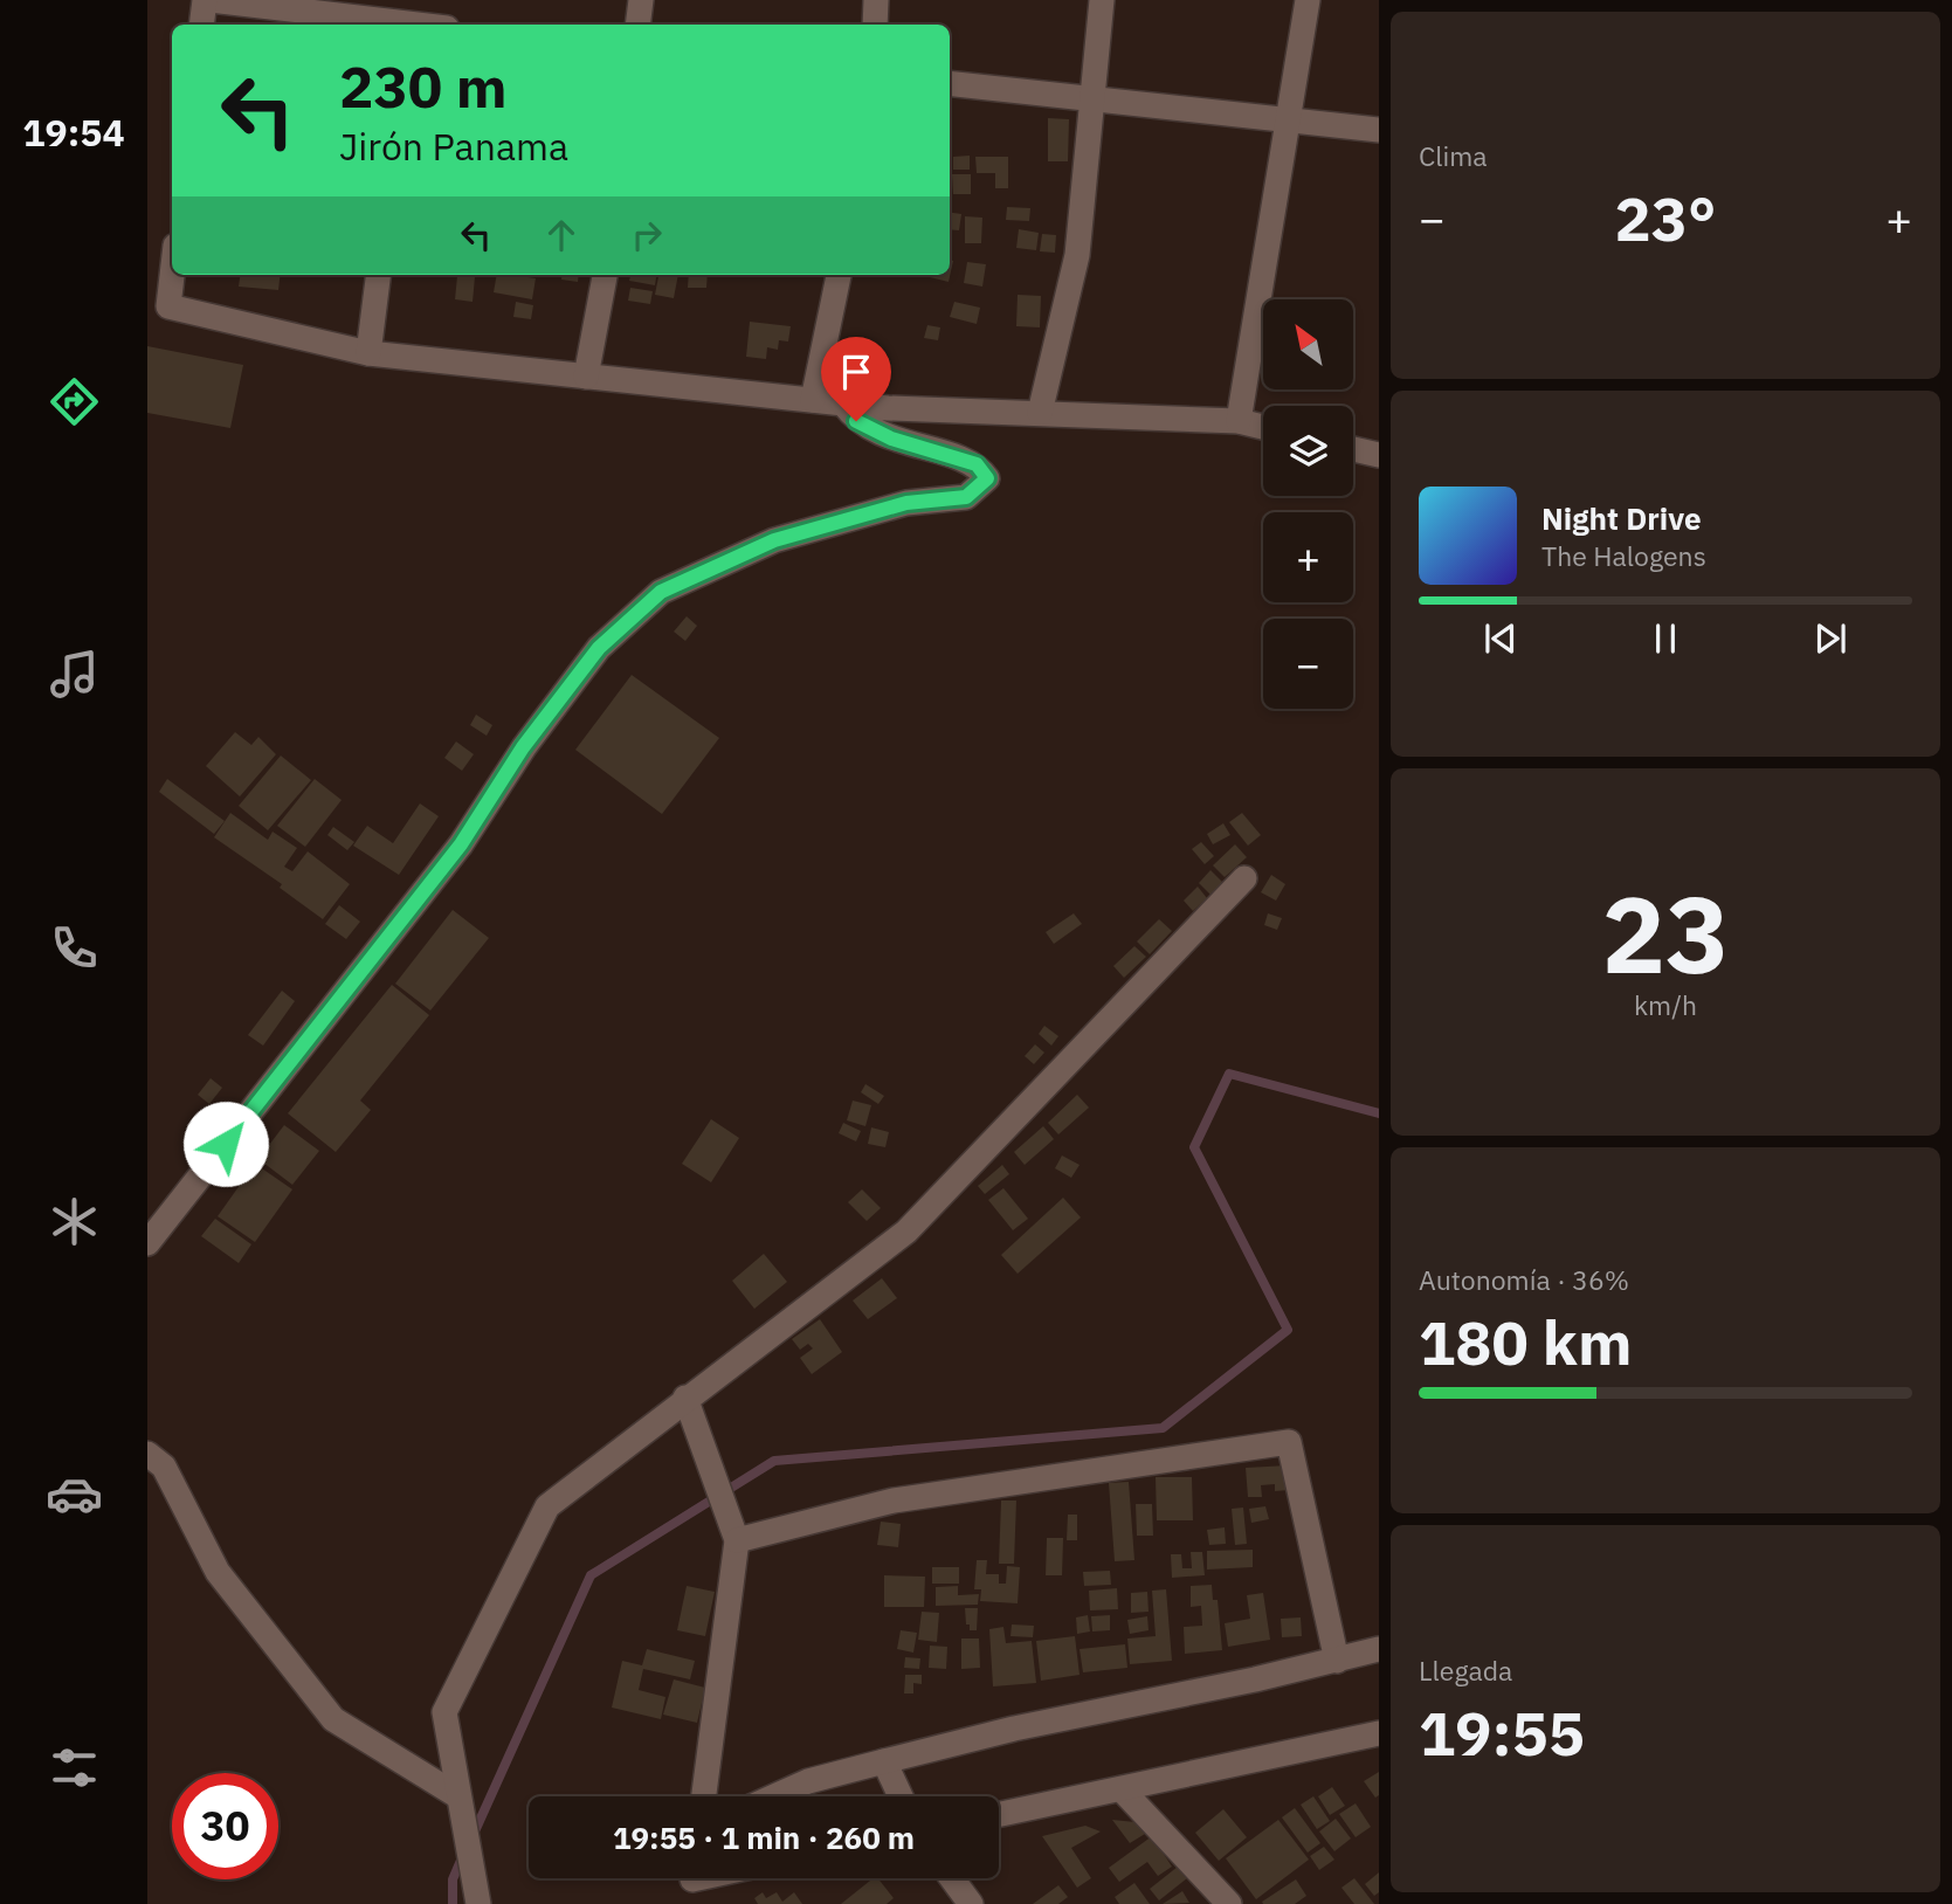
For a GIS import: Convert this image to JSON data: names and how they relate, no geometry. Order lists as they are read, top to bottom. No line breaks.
{"north":"top left","page":{"tabs":"19:54","tile":["Clima",["23","km/h"],["Autonomía · 36%","180 km"],["Llegada","19:55"]],"turn":["230 m","Jirón Panama"],"heat":["−","23°","+"],"map_buttons":["+","−"],"song":["Night Drive","The Halogens"],"limit":"30","trip":"19:55 · 1 min · 260 m"}}
